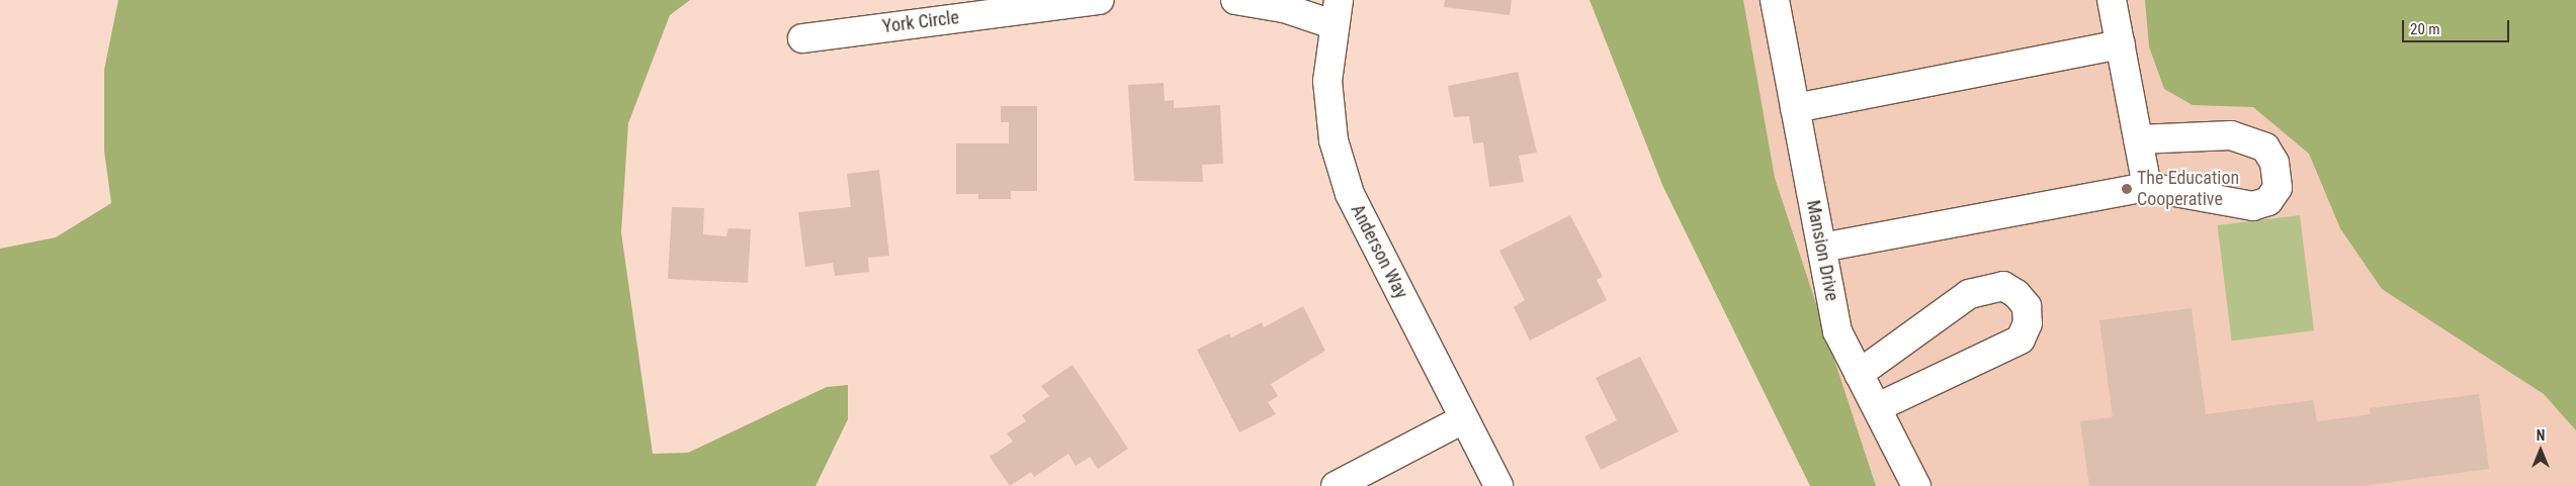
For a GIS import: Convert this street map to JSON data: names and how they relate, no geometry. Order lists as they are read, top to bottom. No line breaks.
{"streets":{"street":["York Circle","Mansion Drive","Anderson Way"]},"places":["The Education Cooperative"],"scale_bar":"20 m","north":"top"}
